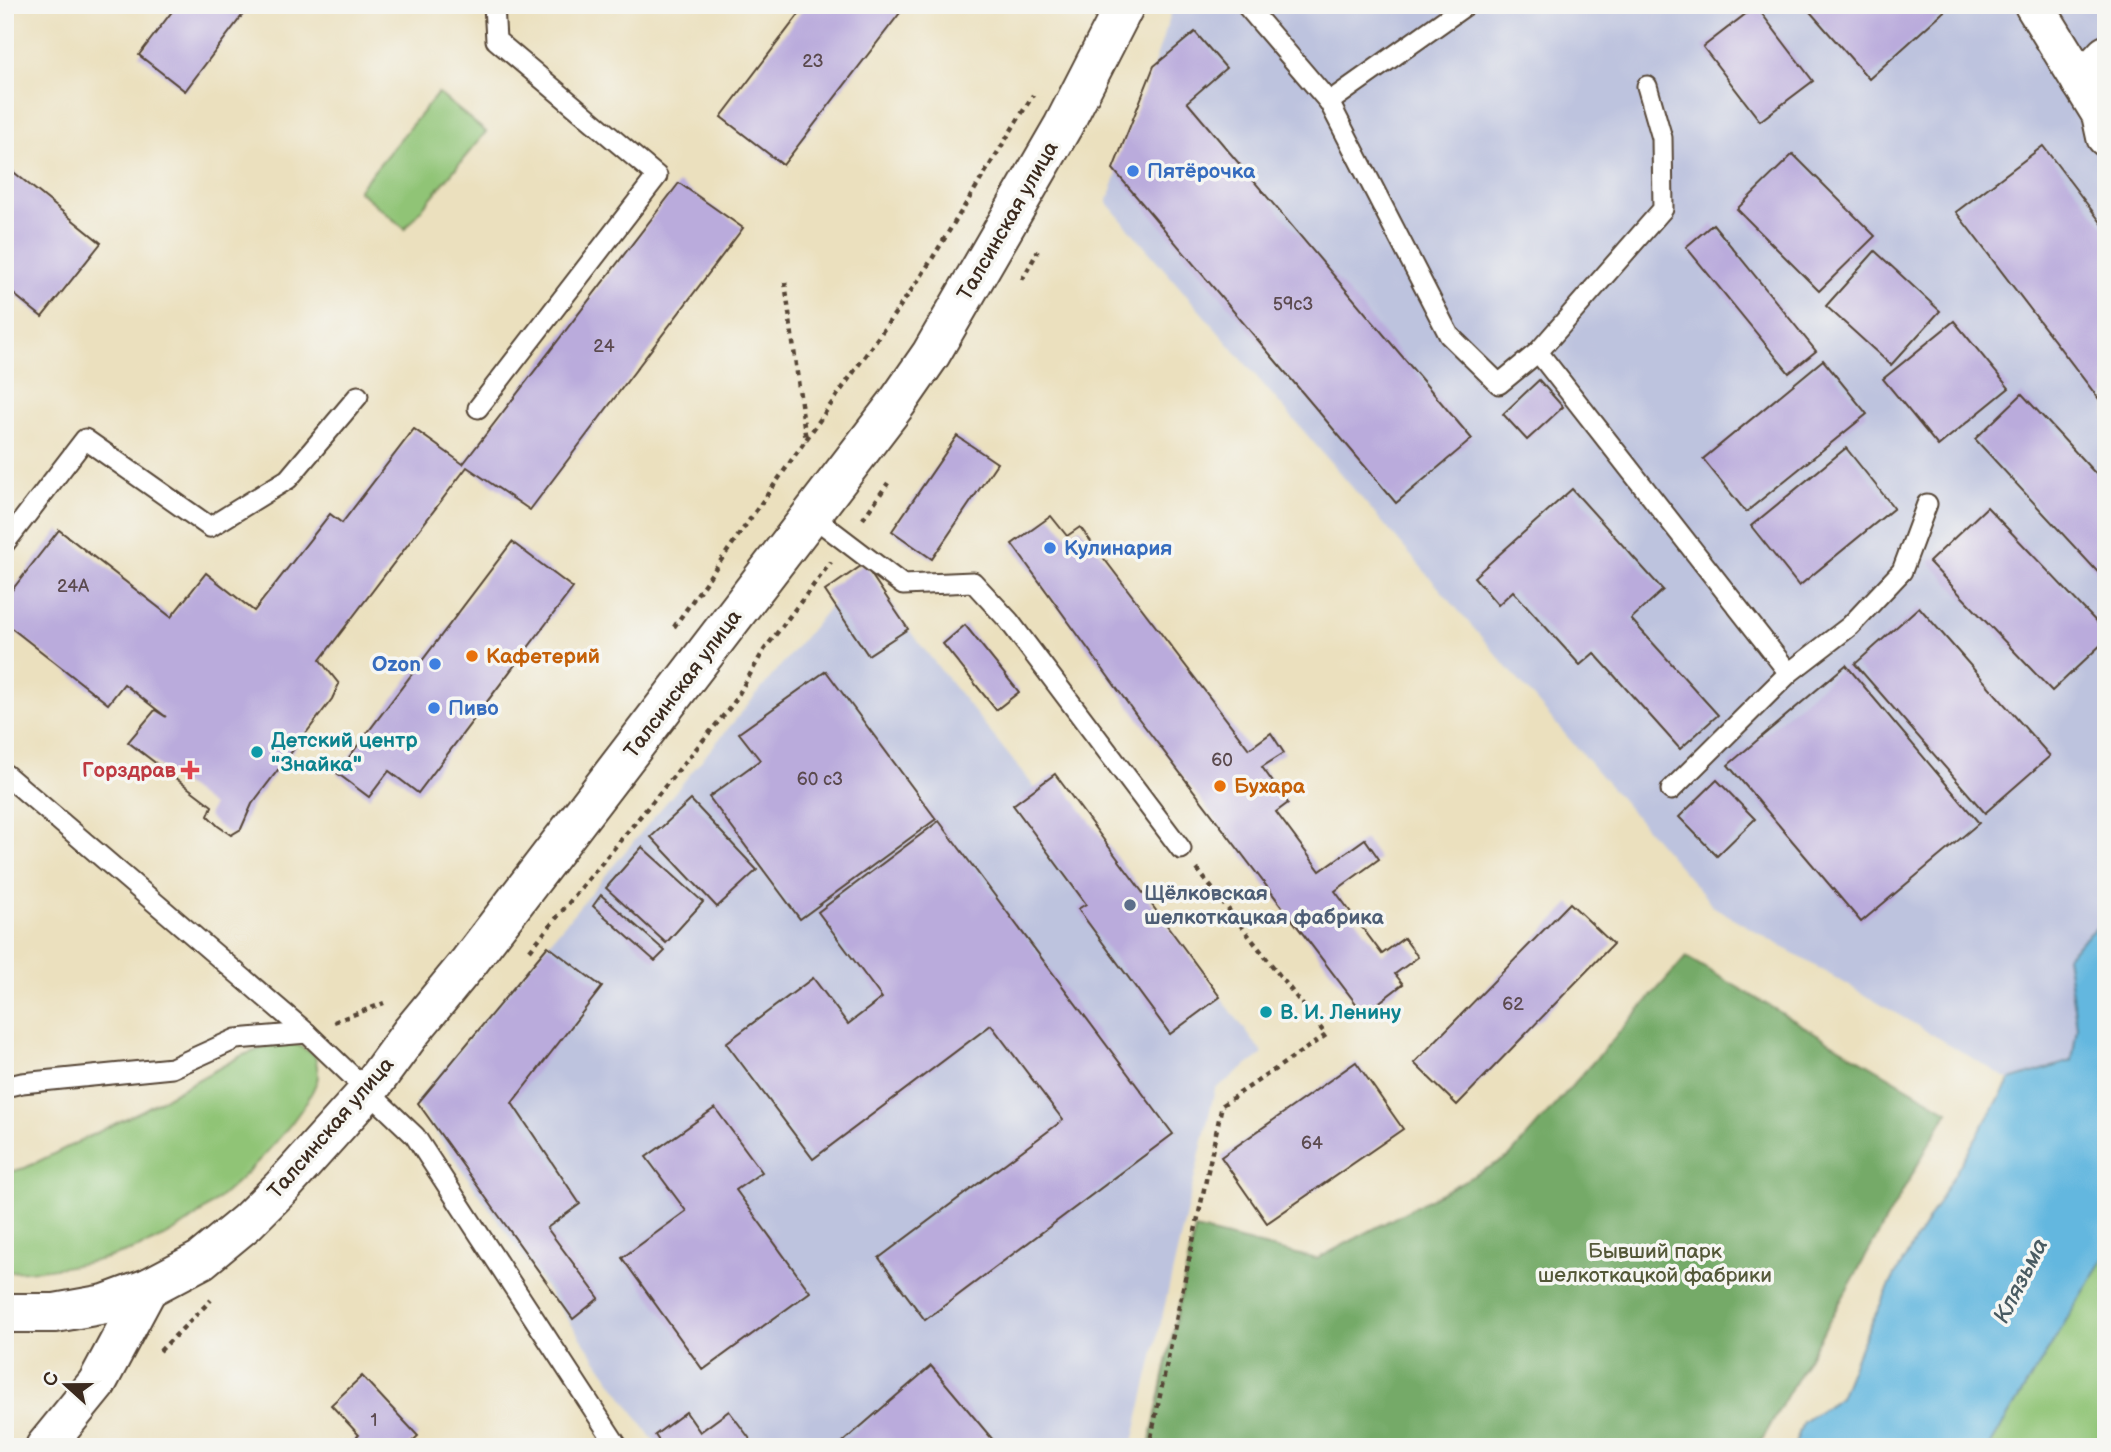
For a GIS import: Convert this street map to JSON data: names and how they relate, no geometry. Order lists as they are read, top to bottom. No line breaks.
{"streets":{"main road":["Талсинская улица"]},"water":["Клязьма"],"parks":["Бывший парк шелкоткацкой фабрики"],"places":{"other":["Пятёрочка","Кулинария","Кафетерий","Ozon","Пиво","Детский центр \"Знайка\"","Бухара","Щёлковская шелкоткацкая фабрика","В. И. Ленину"],"health":["Горздрав"]},"house_numbers":["23","59с3","24","24А","60","60 с3","62","64","1"],"north":"left"}
